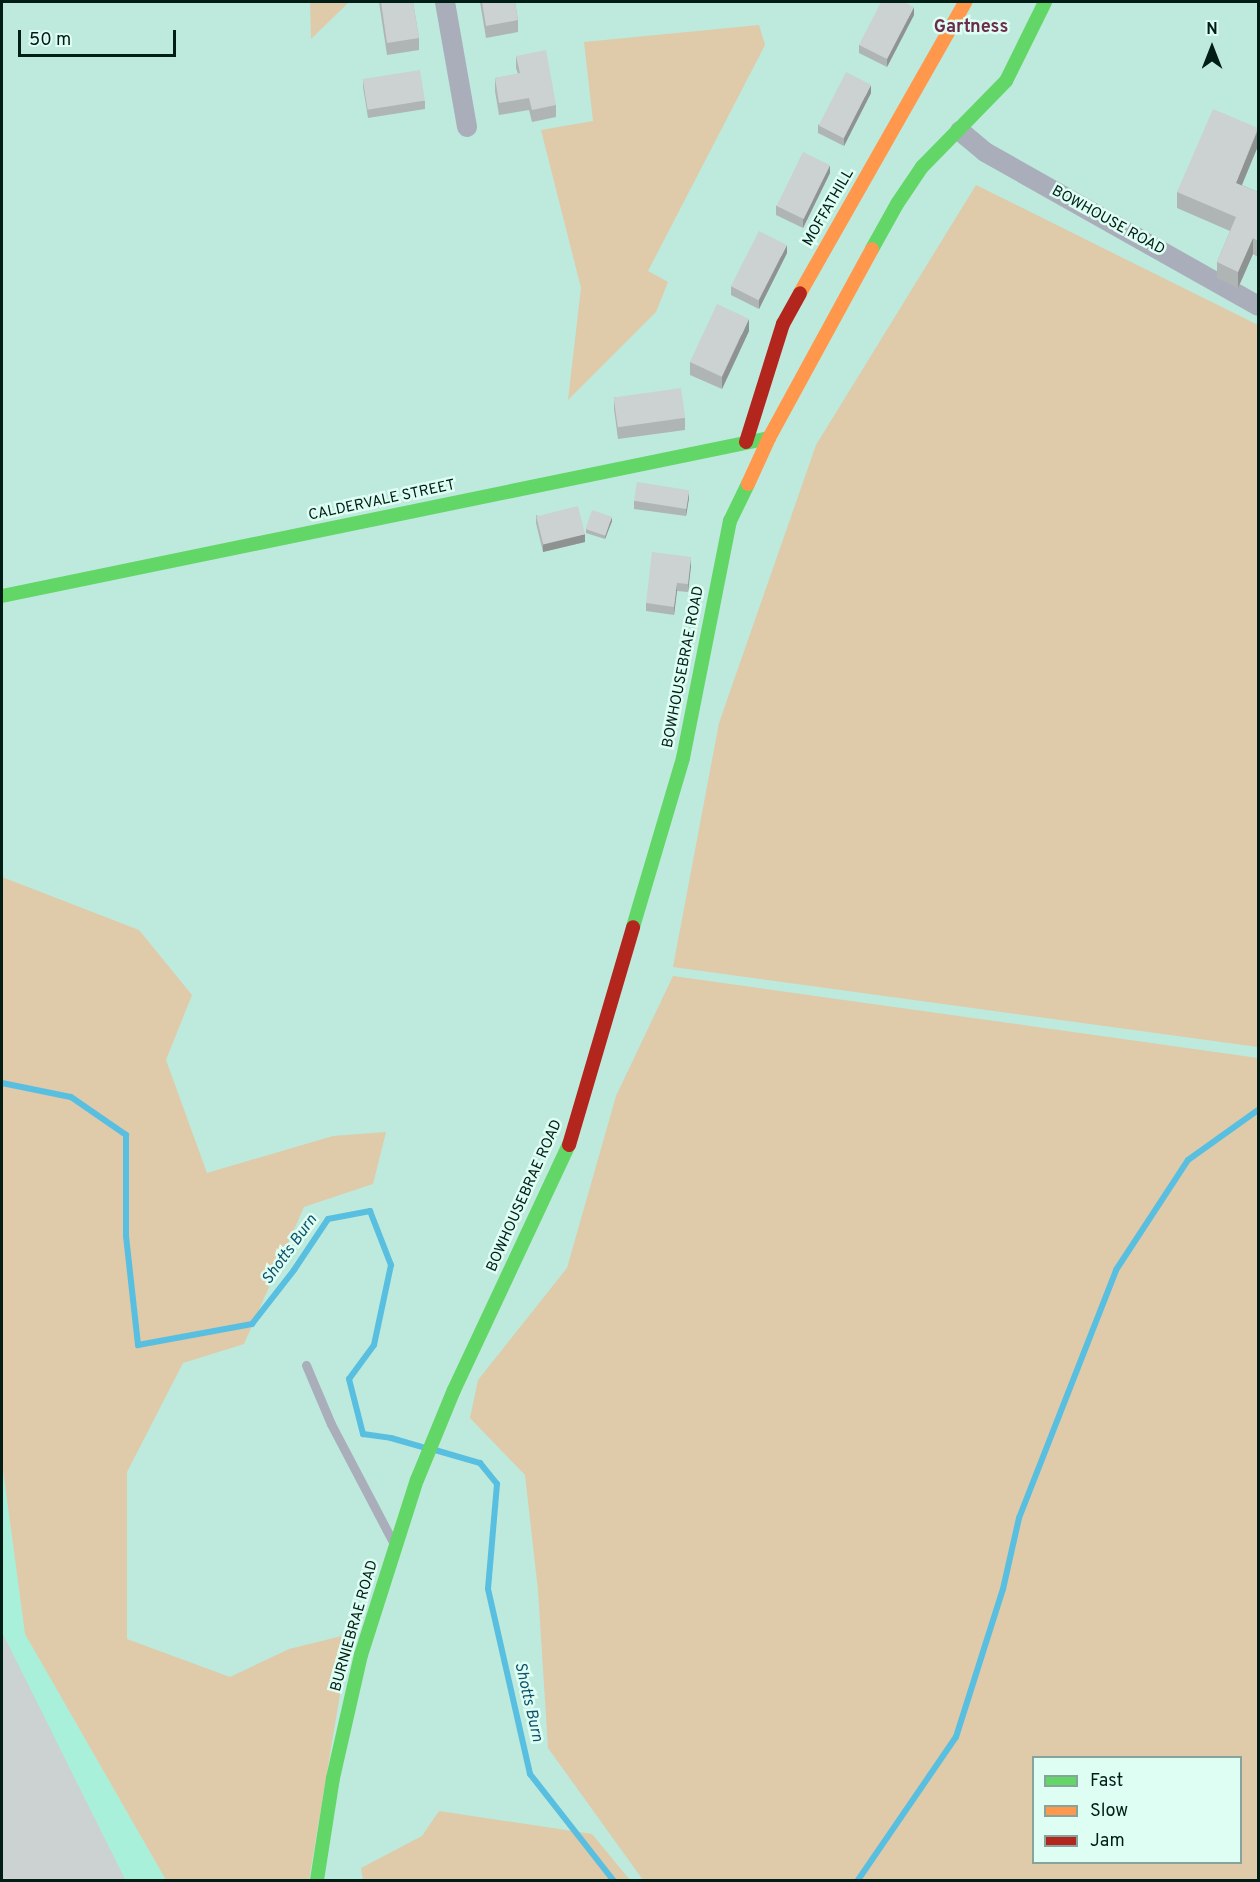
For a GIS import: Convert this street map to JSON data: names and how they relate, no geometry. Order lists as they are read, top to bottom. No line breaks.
{"streets":{"street":["MOFFATHILL","BOWHOUSE ROAD","CALDERVALE STREET","BOWHOUSEBRAE ROAD","BURNIEBRAE ROAD"]},"crossings":[["MOFFATHILL","CALDERVALE STREET"],["BOWHOUSE ROAD","BOWHOUSEBRAE ROAD"],["CALDERVALE STREET","BOWHOUSEBRAE ROAD"],["BOWHOUSEBRAE ROAD","BURNIEBRAE ROAD"]],"districts":["Gartness"],"water":["Shotts Burn"],"legend":["Fast","Slow","Jam"],"scale_bar":"50 m","north":"top"}
